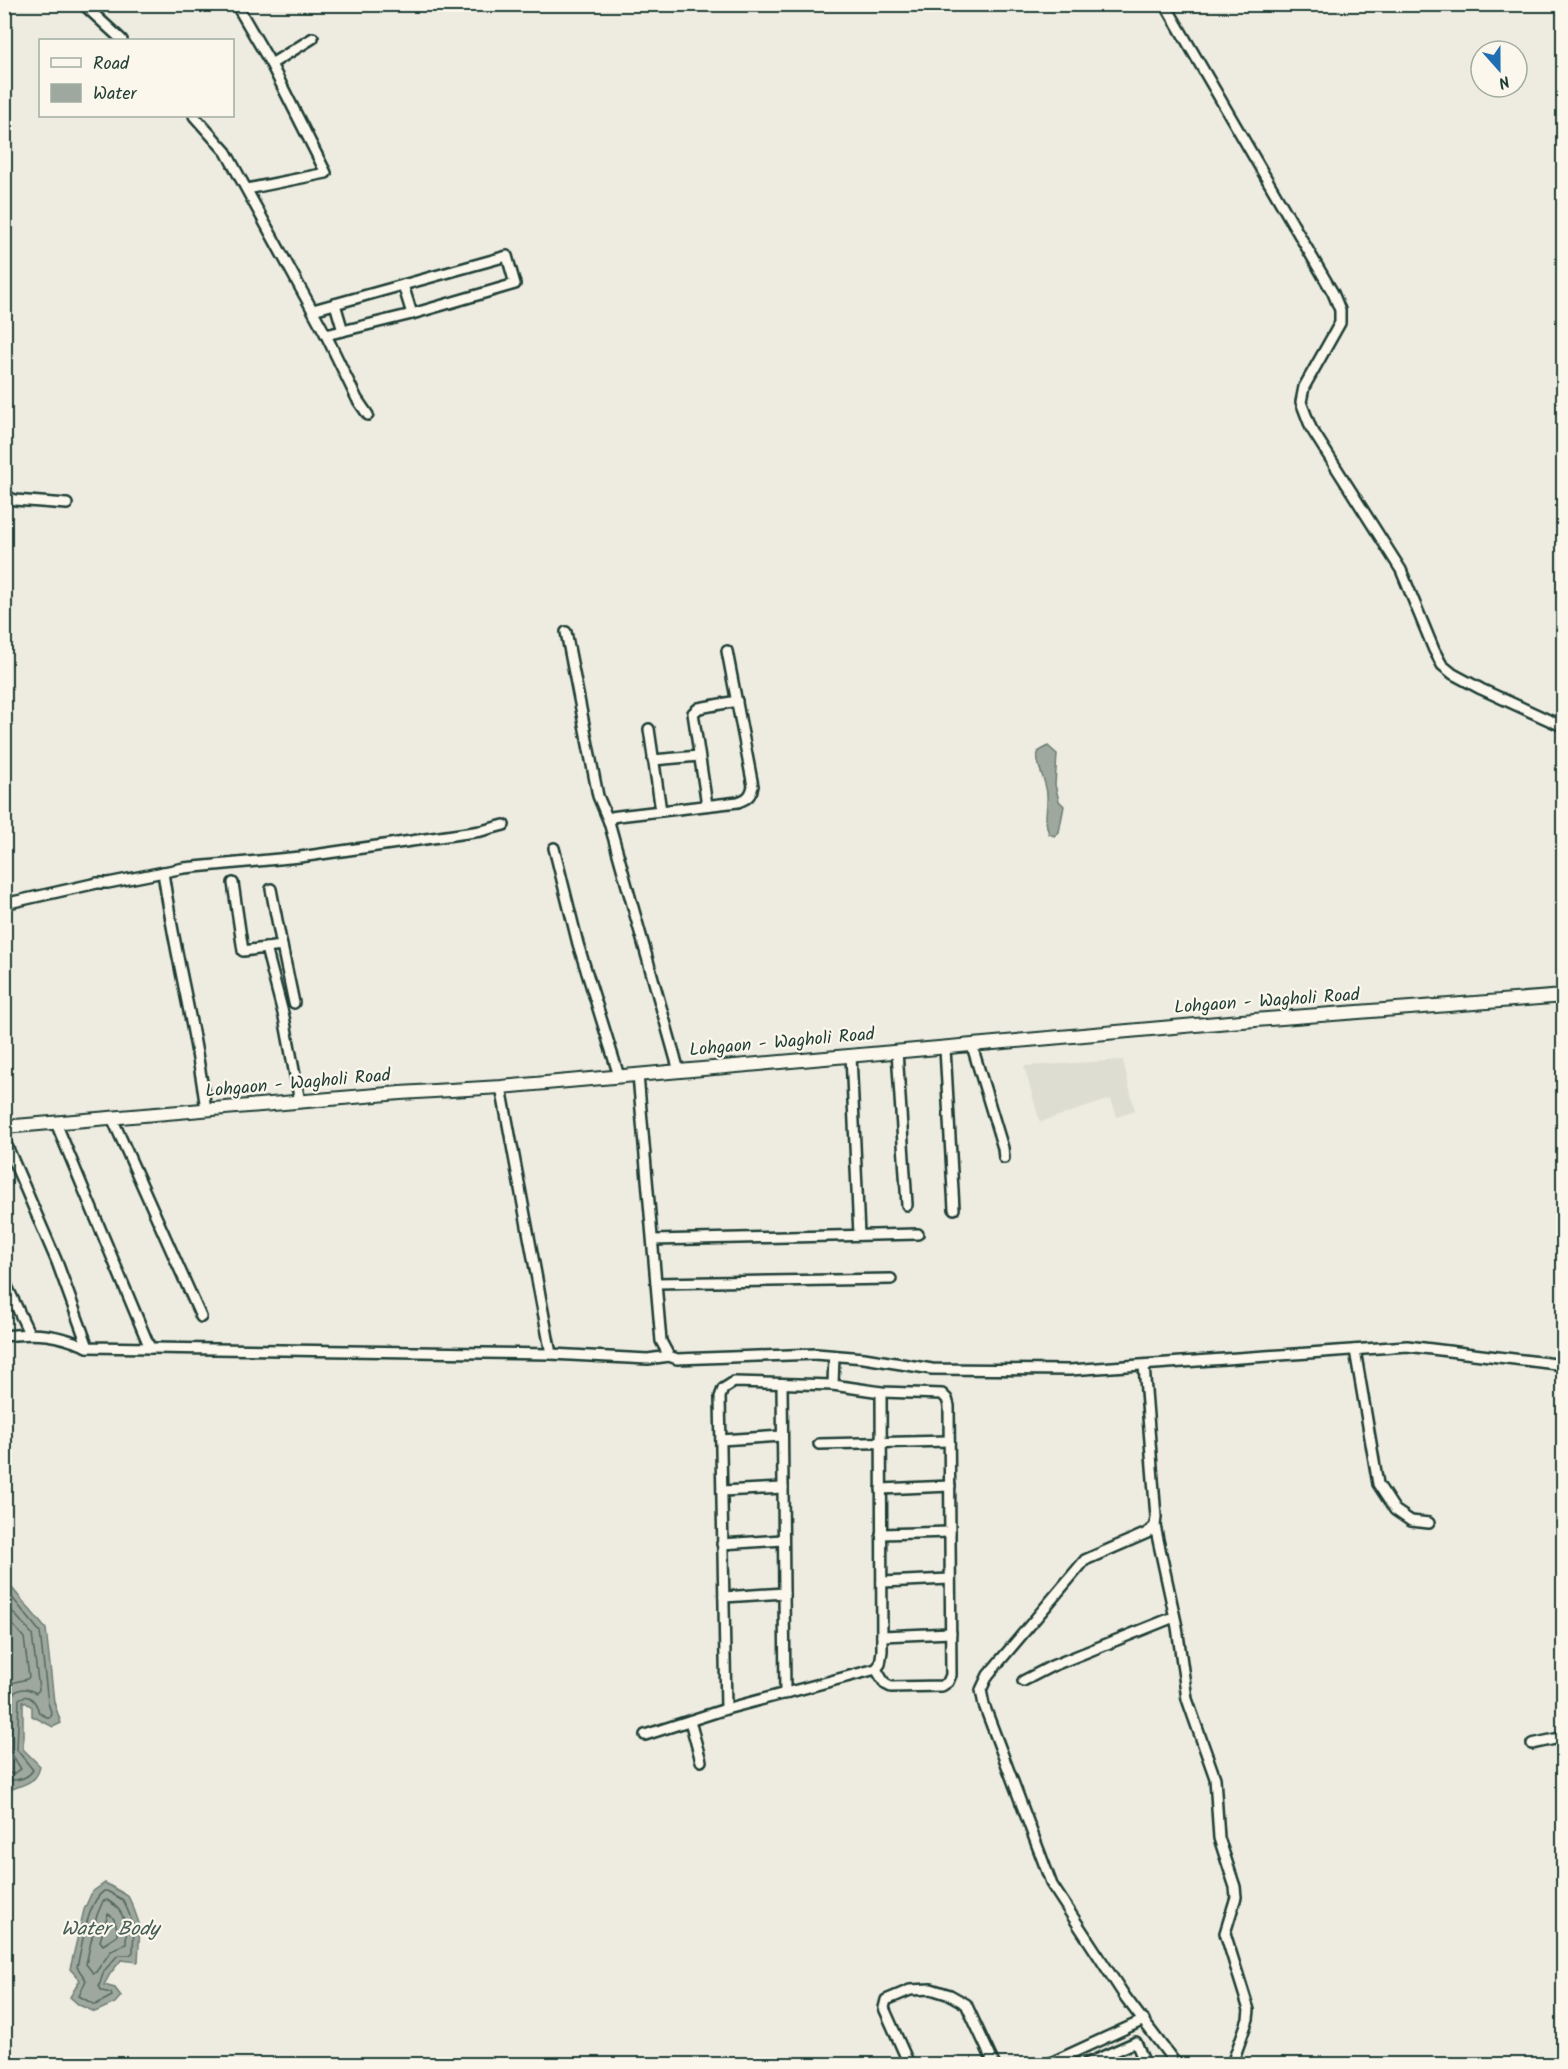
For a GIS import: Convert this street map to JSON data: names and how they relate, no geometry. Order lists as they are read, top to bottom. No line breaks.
{"streets":{"main road":["Lohgaon - Wagholi Road"]},"water":["Water Body"],"legend":["Road","Water"],"north":"bottom"}
